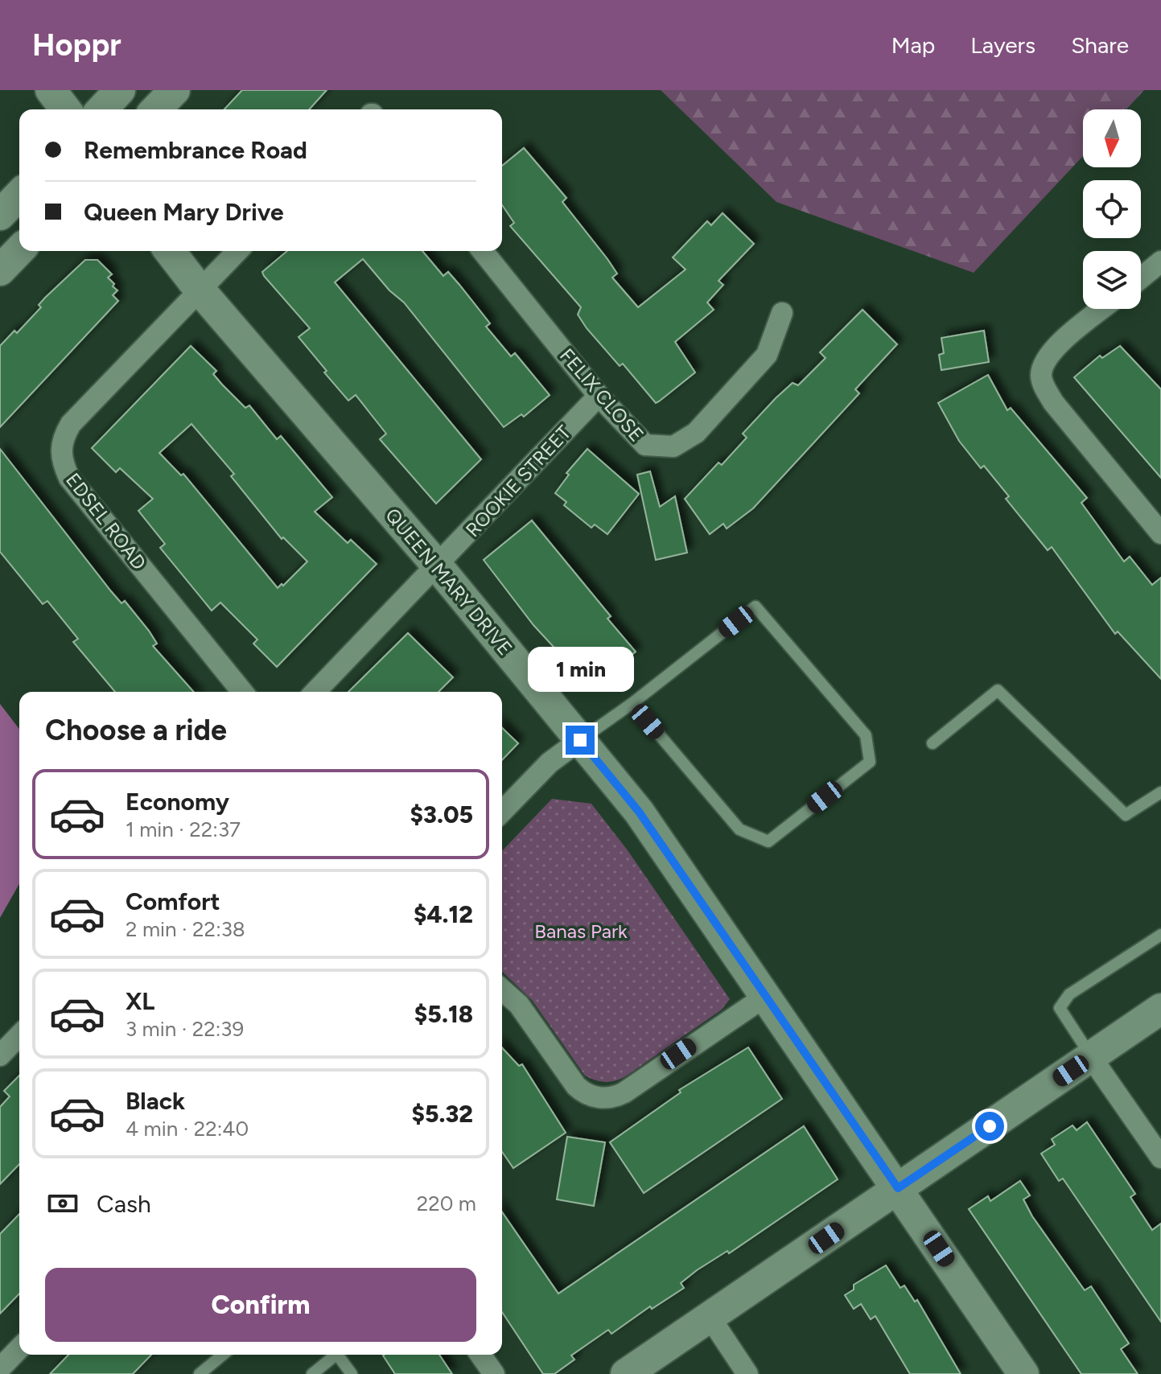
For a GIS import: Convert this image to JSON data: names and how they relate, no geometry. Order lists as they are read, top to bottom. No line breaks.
{"streets":{"street":["FELIX CLOSE","ROOKIE STREET","EDSEL ROAD","QUEEN MARY DRIVE"]},"crossings":[["FELIX CLOSE","ROOKIE STREET"],["ROOKIE STREET","QUEEN MARY DRIVE"],["EDSEL ROAD","QUEEN MARY DRIVE"]],"parks":["Banas Park"],"north":"bottom","page":{"header":"Hoppr","nav":["Map","Layers","Share"],"banner":["Remembrance Road","Queen Mary Drive"],"bubble":"1 min","heading":"Choose a ride","list":[{"name":"Economy","note":"1 min · 22:37","value":"$3.05"},{"name":"Comfort","note":"2 min · 22:38","value":"$4.12"},{"name":"XL","note":"3 min · 22:39","value":"$5.18"},{"name":"Black","note":"4 min · 22:40","value":"$5.32"}],"pay":["Cash","220 m"],"buttons":"Confirm"}}
